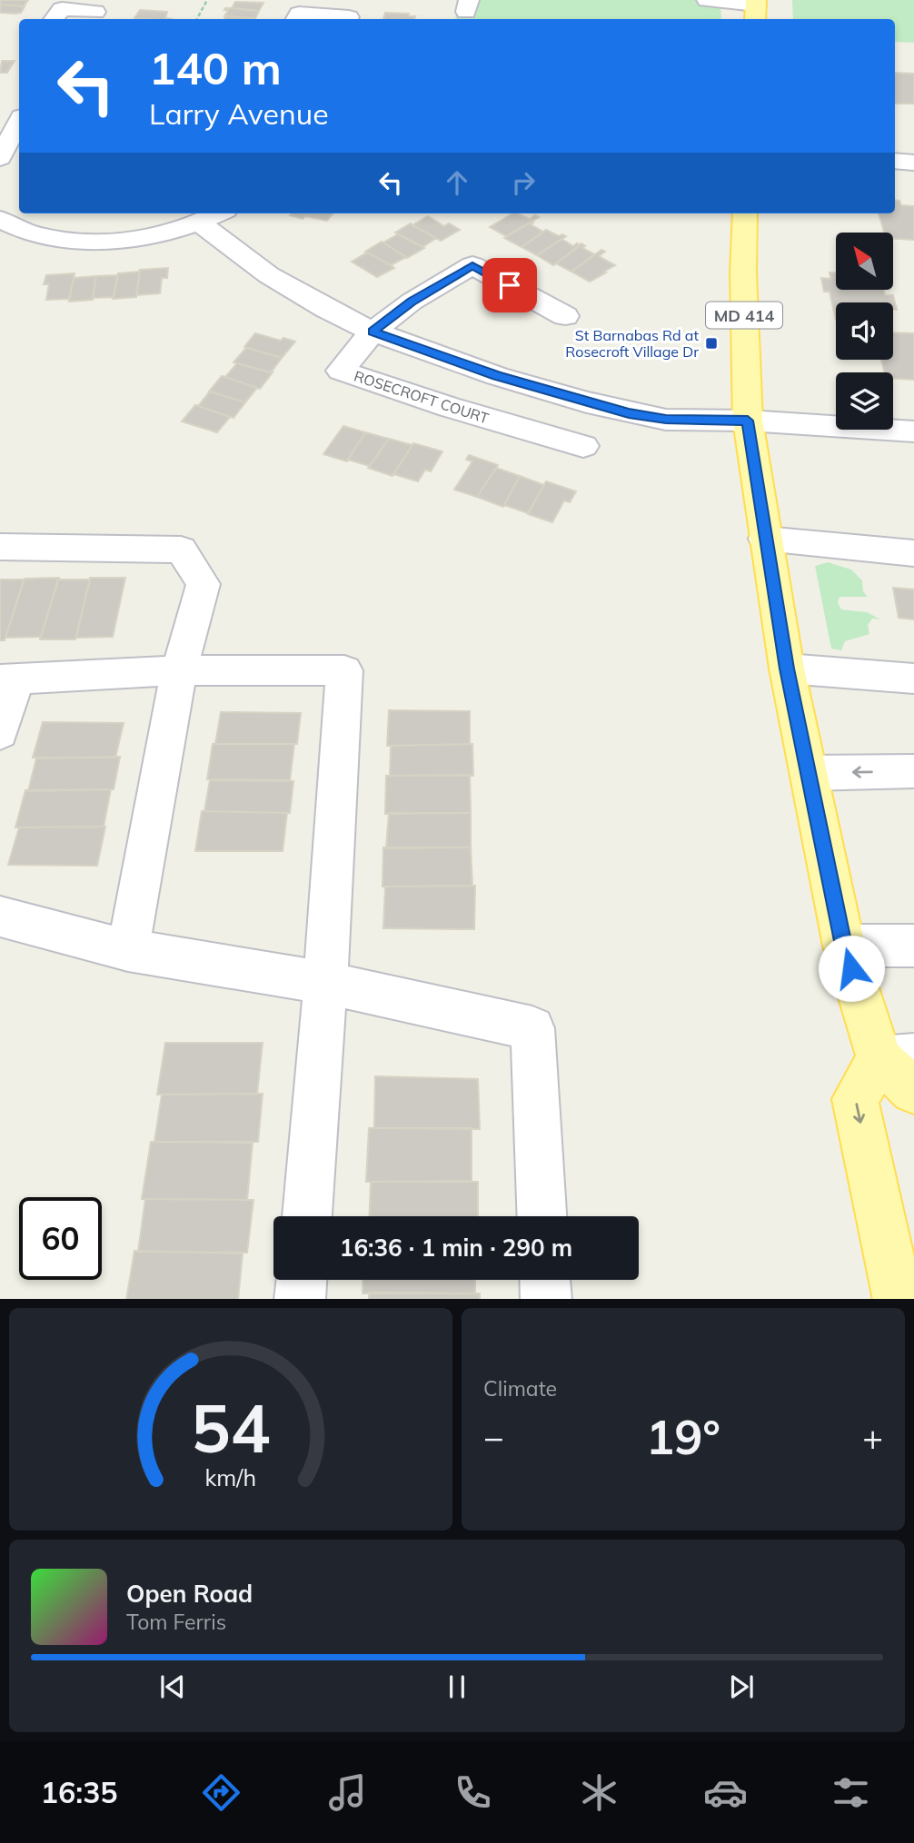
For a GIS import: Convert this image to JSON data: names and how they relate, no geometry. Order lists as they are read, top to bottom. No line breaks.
{"streets":{"main road":["MD 414"],"street":["ROSECROFT COURT"]},"places":{"transit":["St Barnabas Rd at Rosecroft Village Dr"]},"north":"top left","page":{"turn":["140 m","Larry Avenue"],"limit":"60","trip":"16:36 · 1 min · 290 m","tile":"Climate","heat":["−","19°","+"],"song":["Open Road","Tom Ferris"],"tabs":"16:35","gauge":["54","km/h"]}}
